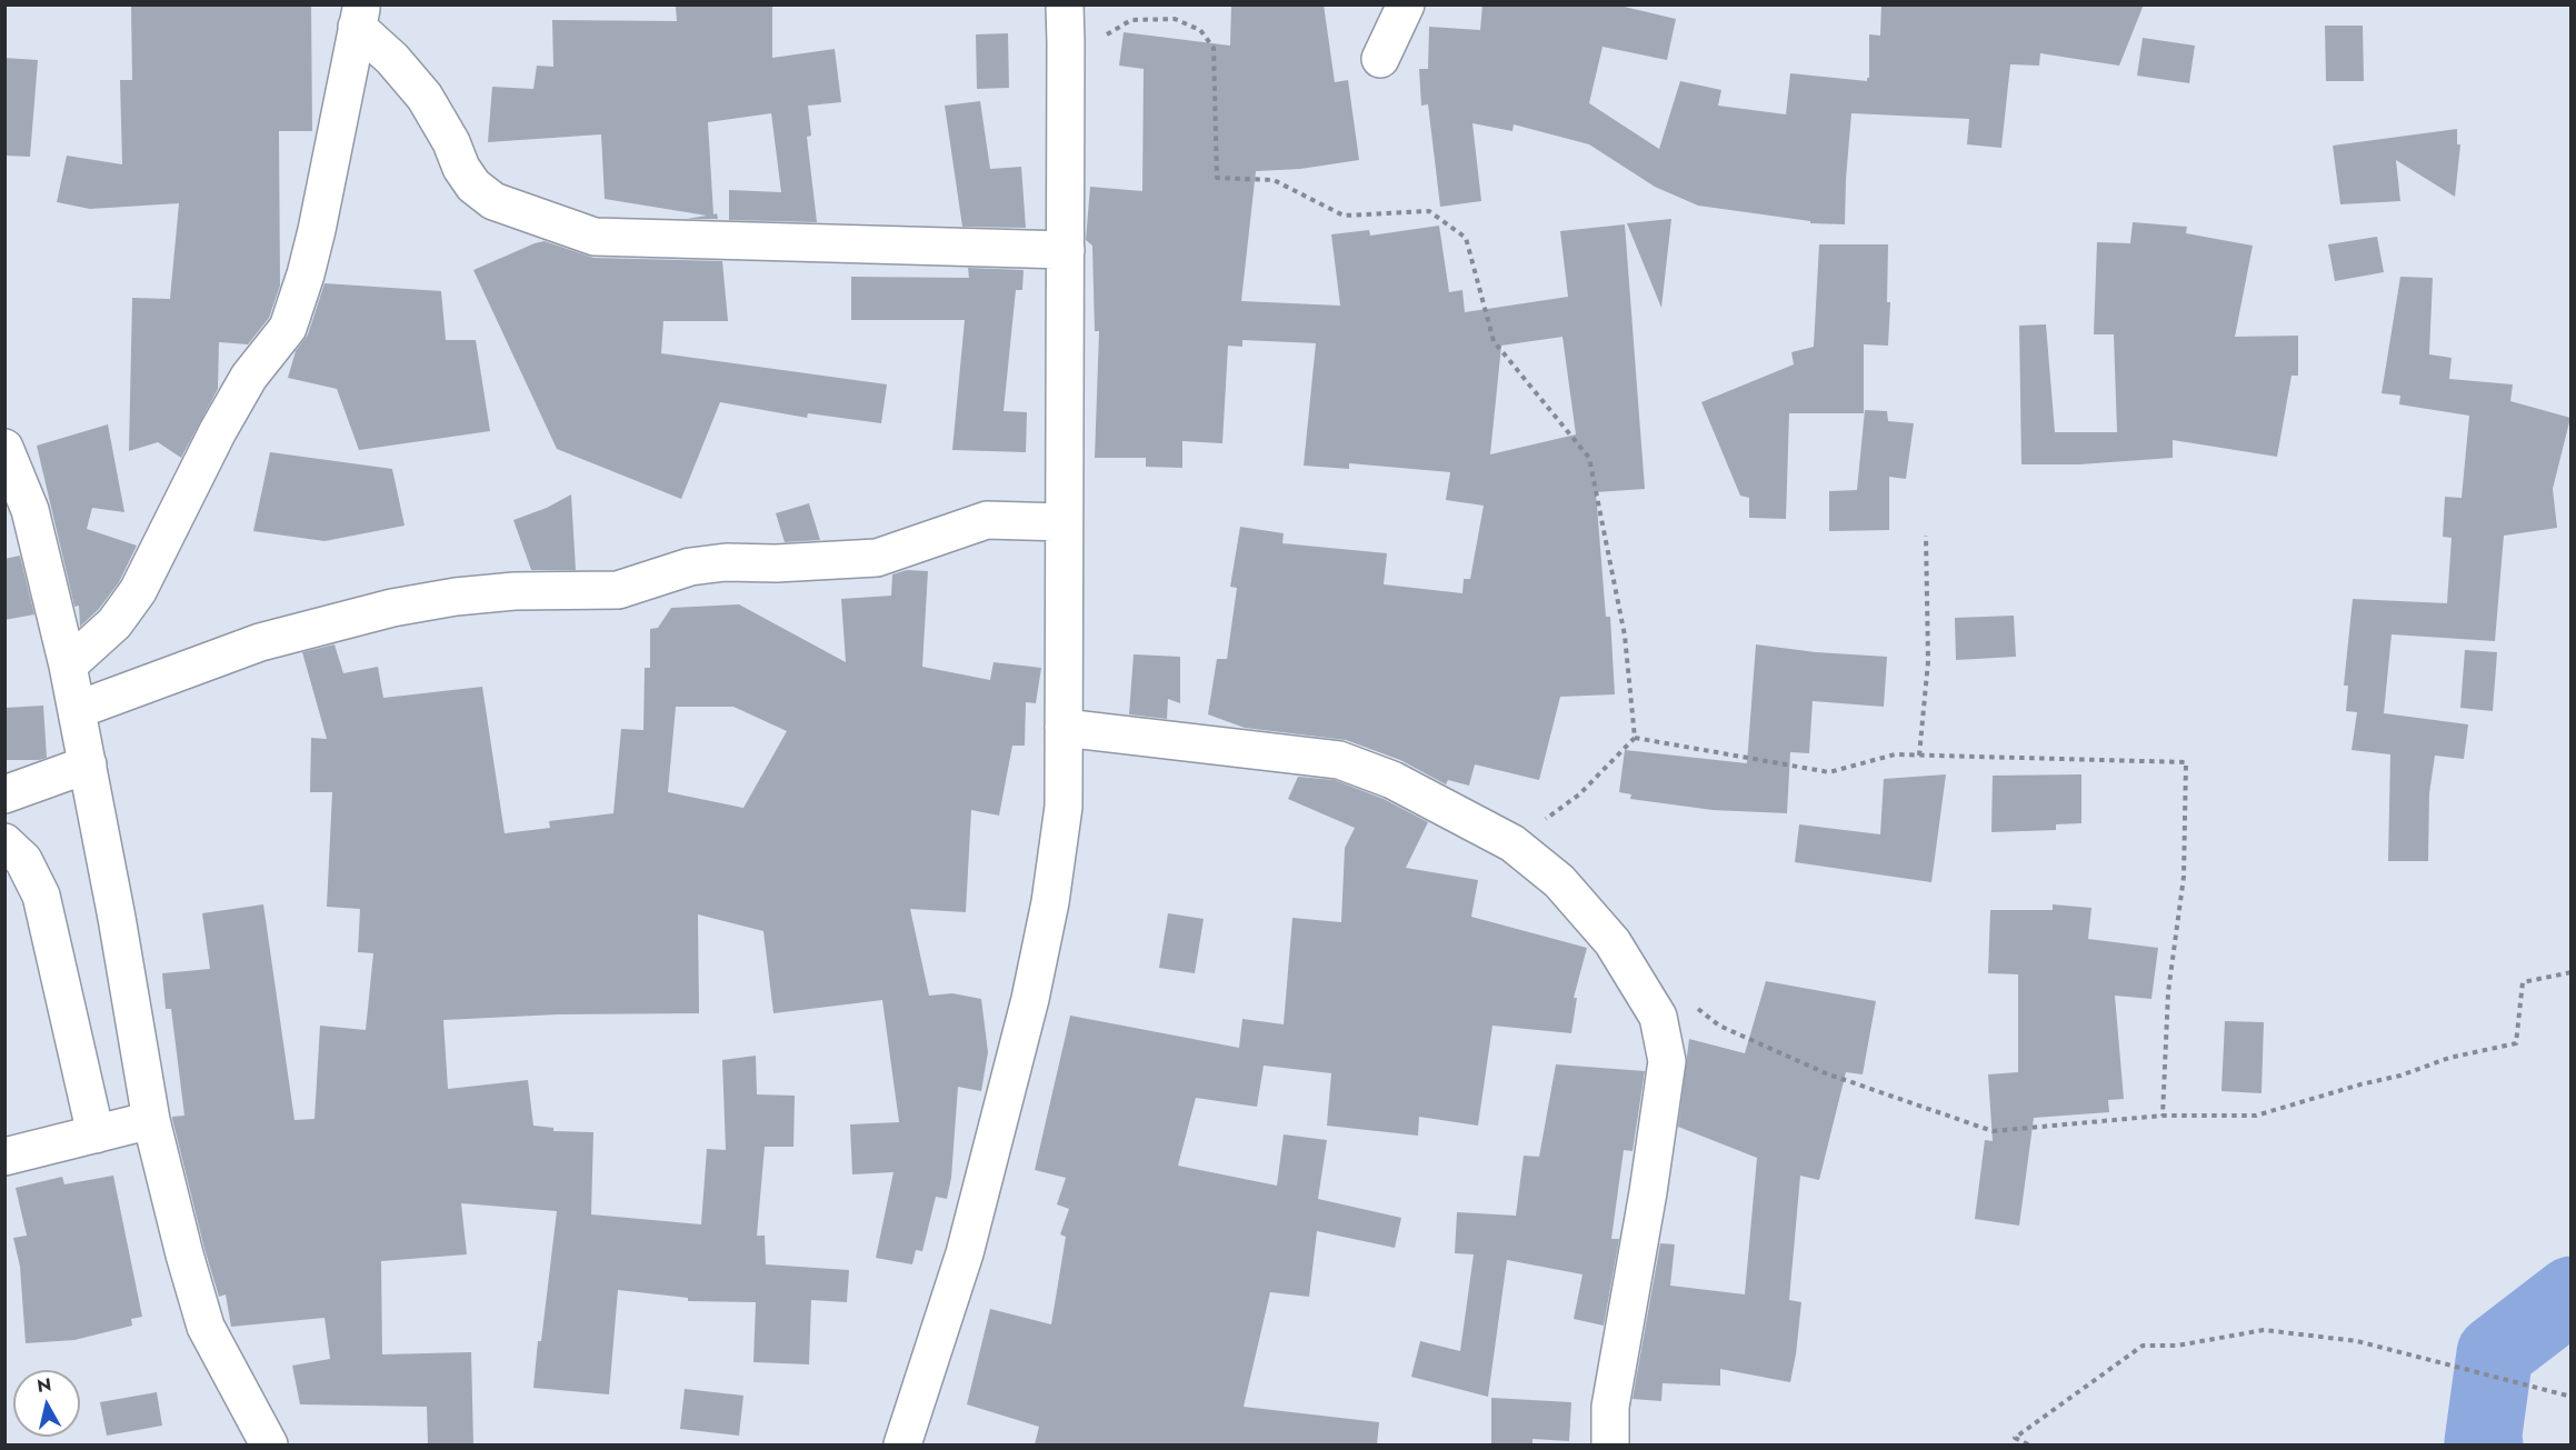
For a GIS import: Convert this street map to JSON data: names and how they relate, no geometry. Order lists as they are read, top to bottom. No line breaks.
{"north":"top"}
